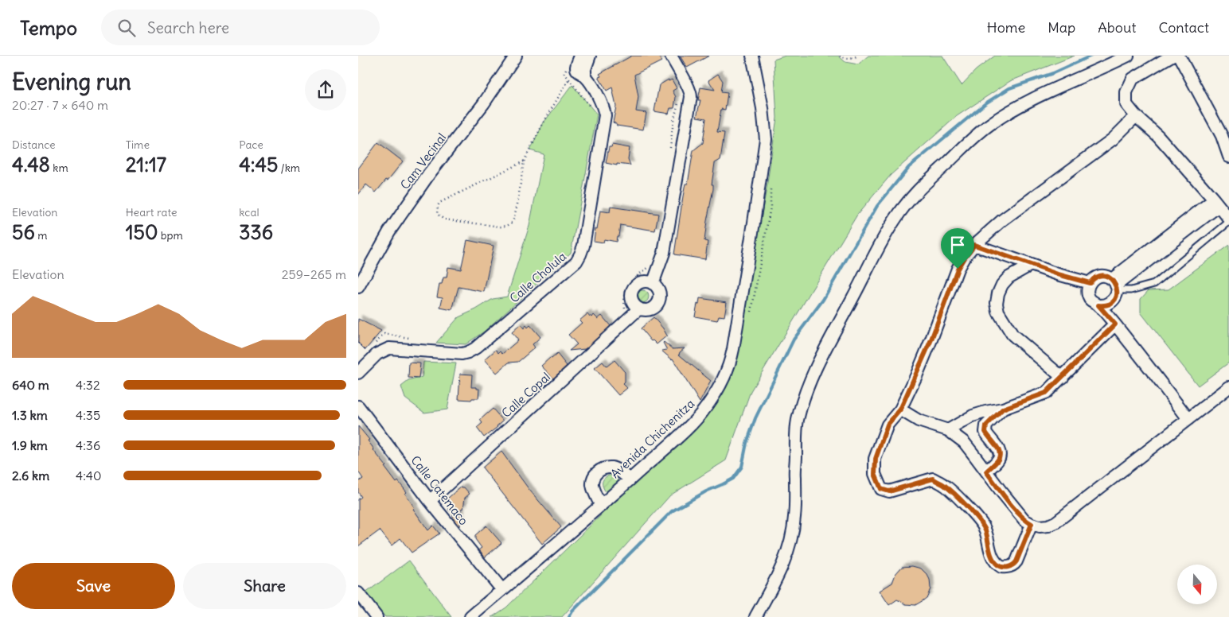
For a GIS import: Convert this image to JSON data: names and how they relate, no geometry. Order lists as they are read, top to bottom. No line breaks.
{"streets":{"street":["Cam Vecinal","Calle Cholula","Calle Copal","Avenida Chichenitza","Calle Catemaco"]},"crossings":[["Calle Copal","Calle Catemaco"],["Avenida Chichenitza","Calle Catemaco"]],"north":"bottom","page":{"header":"Tempo","search":"Search here","nav":["Home","Map","About","Contact"],"heading":["Evening run","20:27 · 7 × 640 m"],"stats":[["Distance","4.48 km"],["Time","21:17"],["Pace","4:45 /km"],["Elevation","56 m"],["Heart rate","150 bpm"],["kcal","336"]],"chart":["Elevation","259–265 m"],"list":[{"name":"640 m","note":"4:32"},{"name":"1.3 km","note":"4:35"},{"name":"1.9 km","note":"4:36"},{"name":"2.6 km","note":"4:40"}],"buttons":["Save","Share"]}}
